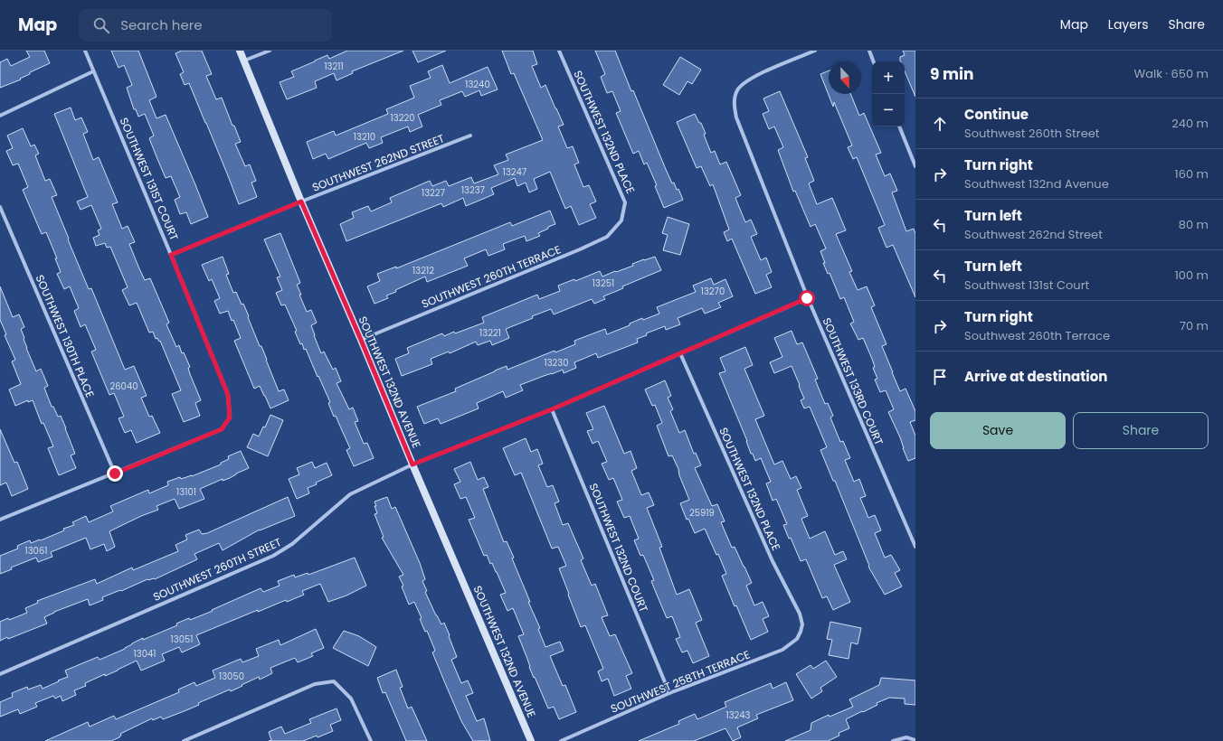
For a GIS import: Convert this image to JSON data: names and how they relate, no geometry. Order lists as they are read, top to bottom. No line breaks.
{"streets":{"street":["SOUTHWEST 132ND PLACE","SOUTHWEST 262ND STREET","SOUTHWEST 131ST COURT","SOUTHWEST 260TH TERRACE","SOUTHWEST 130TH PLACE","SOUTHWEST 133RD COURT","SOUTHWEST 132ND AVENUE","SOUTHWEST 132ND COURT","SOUTHWEST 260TH STREET","SOUTHWEST 258TH TERRACE"]},"crossings":[["SOUTHWEST 132ND PLACE","SOUTHWEST 260TH TERRACE"],["SOUTHWEST 132ND PLACE","SOUTHWEST 260TH STREET"],["SOUTHWEST 132ND PLACE","SOUTHWEST 258TH TERRACE"],["SOUTHWEST 262ND STREET","SOUTHWEST 131ST COURT"],["SOUTHWEST 262ND STREET","SOUTHWEST 132ND AVENUE"],["SOUTHWEST 131ST COURT","SOUTHWEST 130TH PLACE"],["SOUTHWEST 260TH TERRACE","SOUTHWEST 132ND AVENUE"],["SOUTHWEST 133RD COURT","SOUTHWEST 260TH STREET"],["SOUTHWEST 132ND AVENUE","SOUTHWEST 260TH STREET"],["SOUTHWEST 132ND COURT","SOUTHWEST 260TH STREET"],["SOUTHWEST 132ND COURT","SOUTHWEST 258TH TERRACE"]],"house_numbers":["13211","13240","13220","13210","13247","13237","13227","13212","13251","13270","13221","13230","26040","13101","25919","13061","13051","13041","13050","13243"],"north":"bottom","page":{"header":"Map","search":"Search here","nav":["Map","Layers","Share"],"heading":["9 min","Walk · 650 m"],"map_buttons":["+","−"],"list":[["Continue","Southwest 260th Street","240 m"],["Turn right","Southwest 132nd Avenue","160 m"],["Turn left","Southwest 262nd Street","80 m"],["Turn left","Southwest 131st Court","100 m"],["Turn right","Southwest 260th Terrace","70 m"],"Arrive at destination"],"buttons":["Save","Share"]}}
